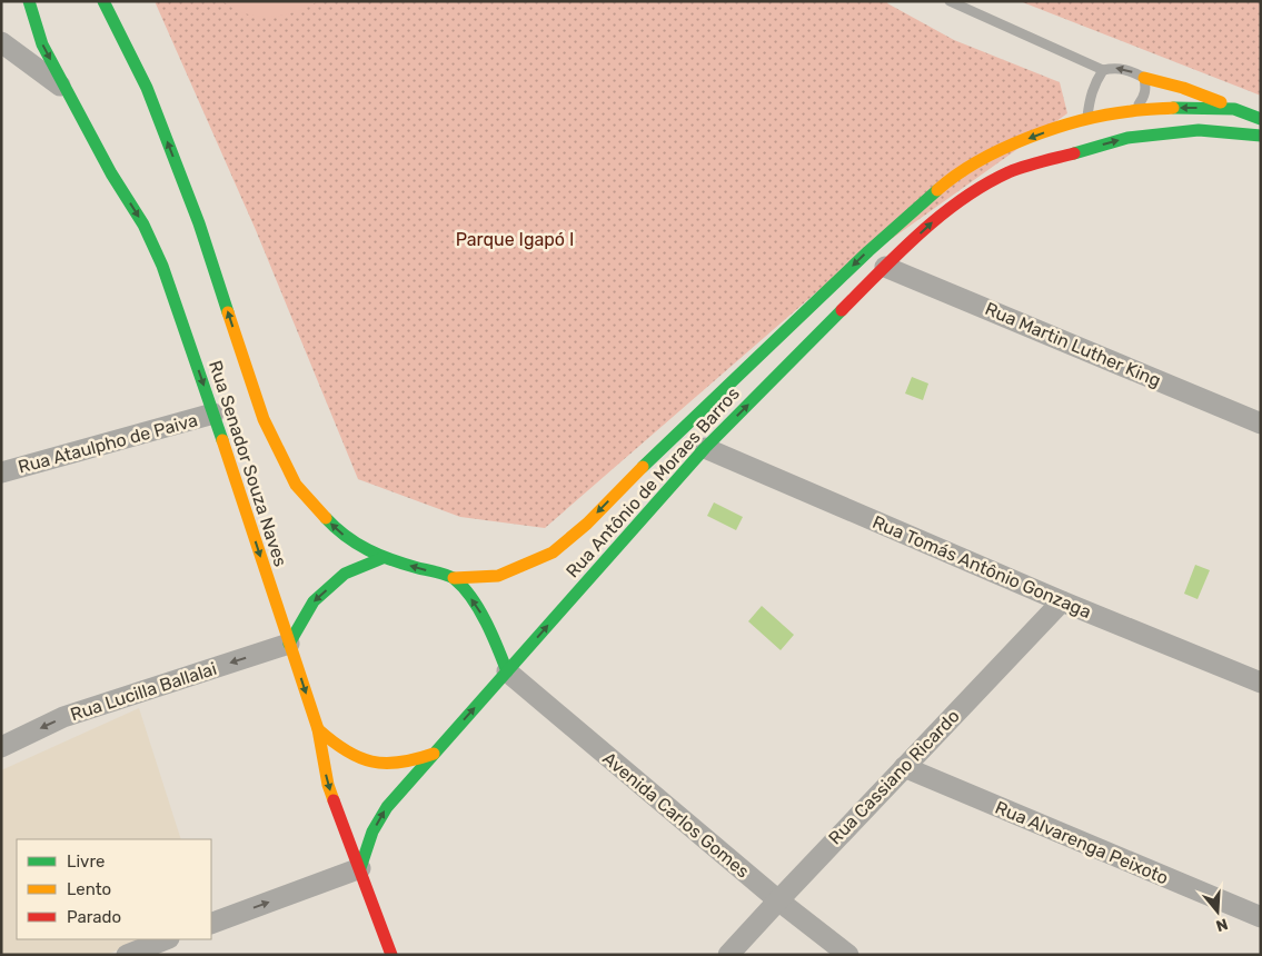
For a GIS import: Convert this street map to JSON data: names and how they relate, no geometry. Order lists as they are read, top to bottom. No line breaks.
{"streets":{"main road":["Rua Senador Souza Naves","Rua Antônio de Moraes Barros"],"street":["Rua Martin Luther King","Rua Ataulpho de Paiva","Rua Tomás Antônio Gonzaga","Rua Lucilla Ballalai","Rua Cassiano Ricardo","Avenida Carlos Gomes","Rua Alvarenga Peixoto"]},"crossings":[["Rua Martin Luther King","Rua Antônio de Moraes Barros"],["Rua Ataulpho de Paiva","Rua Senador Souza Naves"],["Rua Senador Souza Naves","Rua Antônio de Moraes Barros"],["Rua Senador Souza Naves","Rua Lucilla Ballalai"],["Rua Antônio de Moraes Barros","Rua Tomás Antônio Gonzaga"],["Rua Antônio de Moraes Barros","Avenida Carlos Gomes"],["Rua Tomás Antônio Gonzaga","Rua Cassiano Ricardo"],["Rua Cassiano Ricardo","Avenida Carlos Gomes"],["Rua Cassiano Ricardo","Rua Alvarenga Peixoto"]],"one_way":["Rua Senador Souza Naves","Rua Lucilla Ballalai"],"parks":["Parque Igapó I"],"legend":["Livre","Lento","Parado"],"north":"bottom"}
